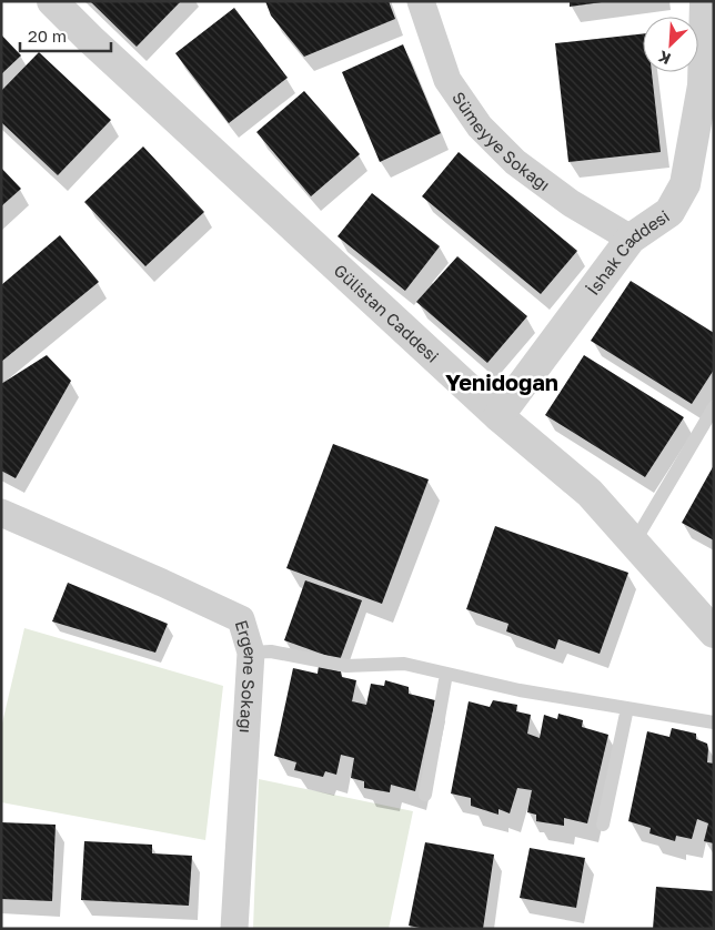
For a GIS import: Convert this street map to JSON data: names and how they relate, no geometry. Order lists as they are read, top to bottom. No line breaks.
{"streets":{"street":["Sümeyye Sokağı","İshak Caddesi","Gülistan Caddesi","Ergene Sokağı"]},"crossings":[["Sümeyye Sokağı","İshak Caddesi"],["İshak Caddesi","Gülistan Caddesi"]],"districts":["Yenidoğan"],"scale_bar":"20 m","north":"bottom left"}
